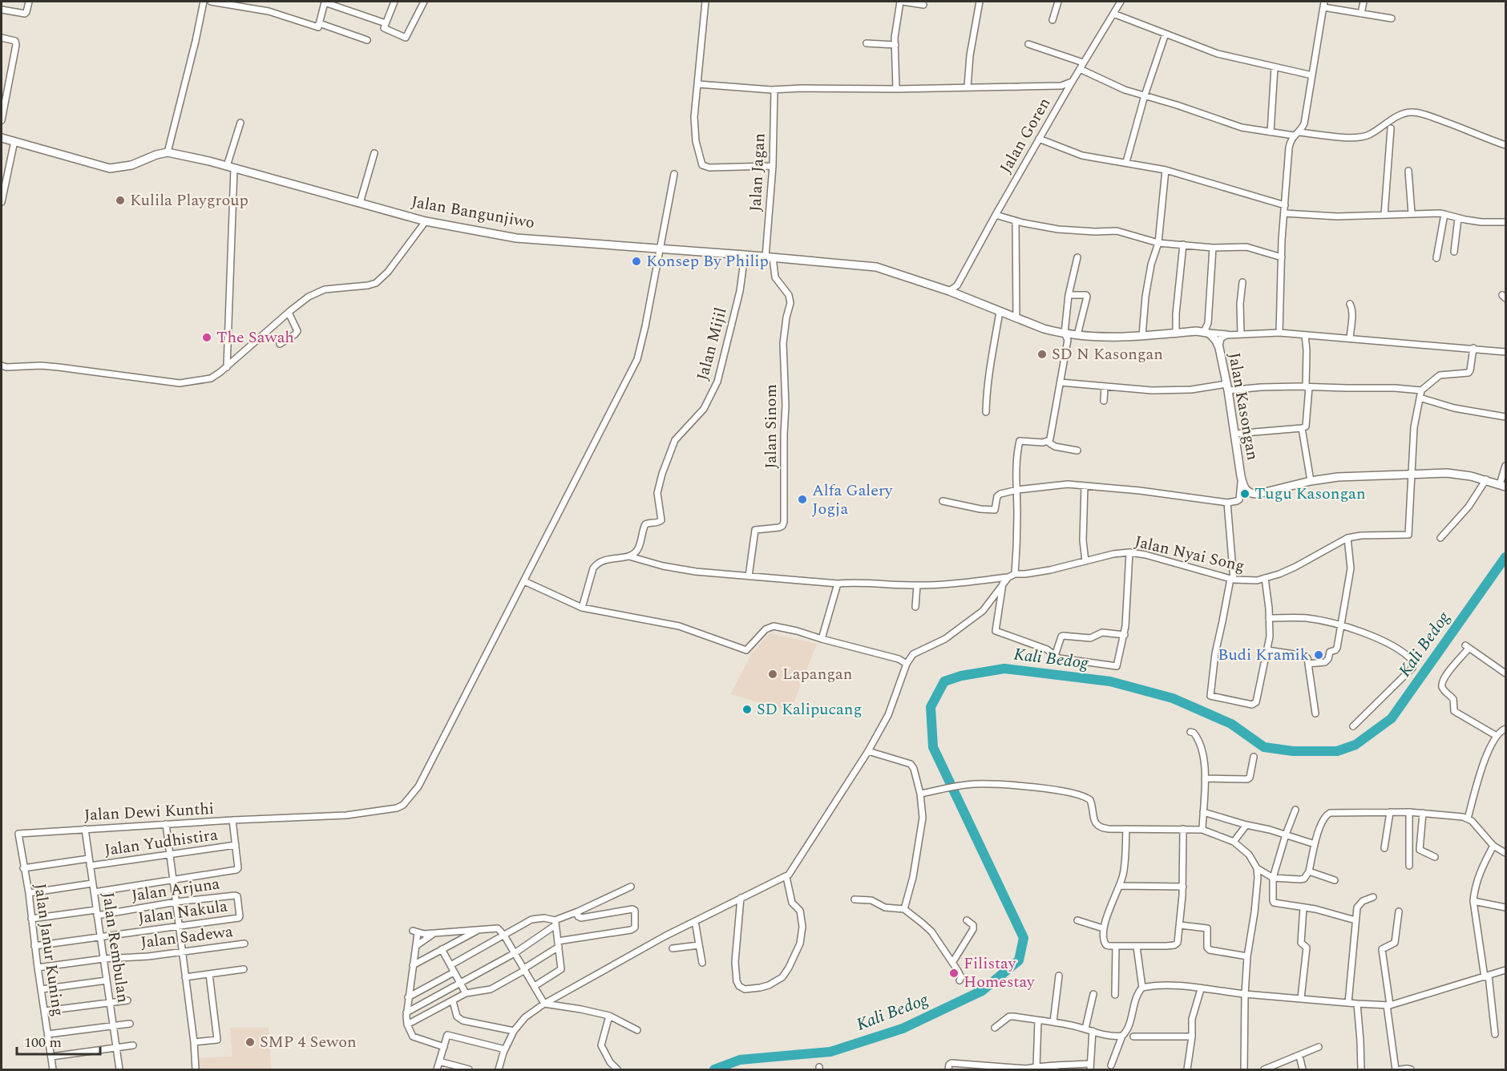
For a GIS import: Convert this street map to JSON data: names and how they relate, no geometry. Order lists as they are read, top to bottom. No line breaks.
{"streets":{"main road":["Jalan Bangunjiwo","Jalan Kasongan"],"street":["Jalan Goren","Jalan Jagan","Jalan Mijil","Jalan Sinom","Jalan Nyai Song","Jalan Dewi Kunthi","Jalan Yudhistira","Jalan Arjuna","Jalan Nakula","Jalan Sadewa","Jalan Rembulan","Jalan Janur Kuning"]},"crossings":[["Jalan Goren","Jalan Bangunjiwo"],["Jalan Jagan","Jalan Bangunjiwo"],["Jalan Jagan","Jalan Sinom"],["Jalan Bangunjiwo","Jalan Mijil"],["Jalan Bangunjiwo","Jalan Sinom"],["Jalan Bangunjiwo","Jalan Dewi Kunthi"],["Jalan Dewi Kunthi","Jalan Yudhistira"],["Jalan Dewi Kunthi","Jalan Rembulan"],["Jalan Dewi Kunthi","Jalan Janur Kuning"],["Jalan Yudhistira","Jalan Rembulan"],["Jalan Arjuna","Jalan Nakula"],["Jalan Arjuna","Jalan Rembulan"],["Jalan Arjuna","Jalan Janur Kuning"],["Jalan Nakula","Jalan Rembulan"],["Jalan Nakula","Jalan Janur Kuning"],["Jalan Sadewa","Jalan Rembulan"],["Jalan Sadewa","Jalan Janur Kuning"]],"water":["Kali Bedog"],"places":["Kulila Playgroup","Konsep By Philip","The Sawah","SD N Kasongan","Tugu Kasongan","Alfa Galery Jogja","Budi Kramik","Lapangan","SD Kalipucang","Filistay Homestay","SMP 4 Sewon"],"scale_bar":"100 m"}
